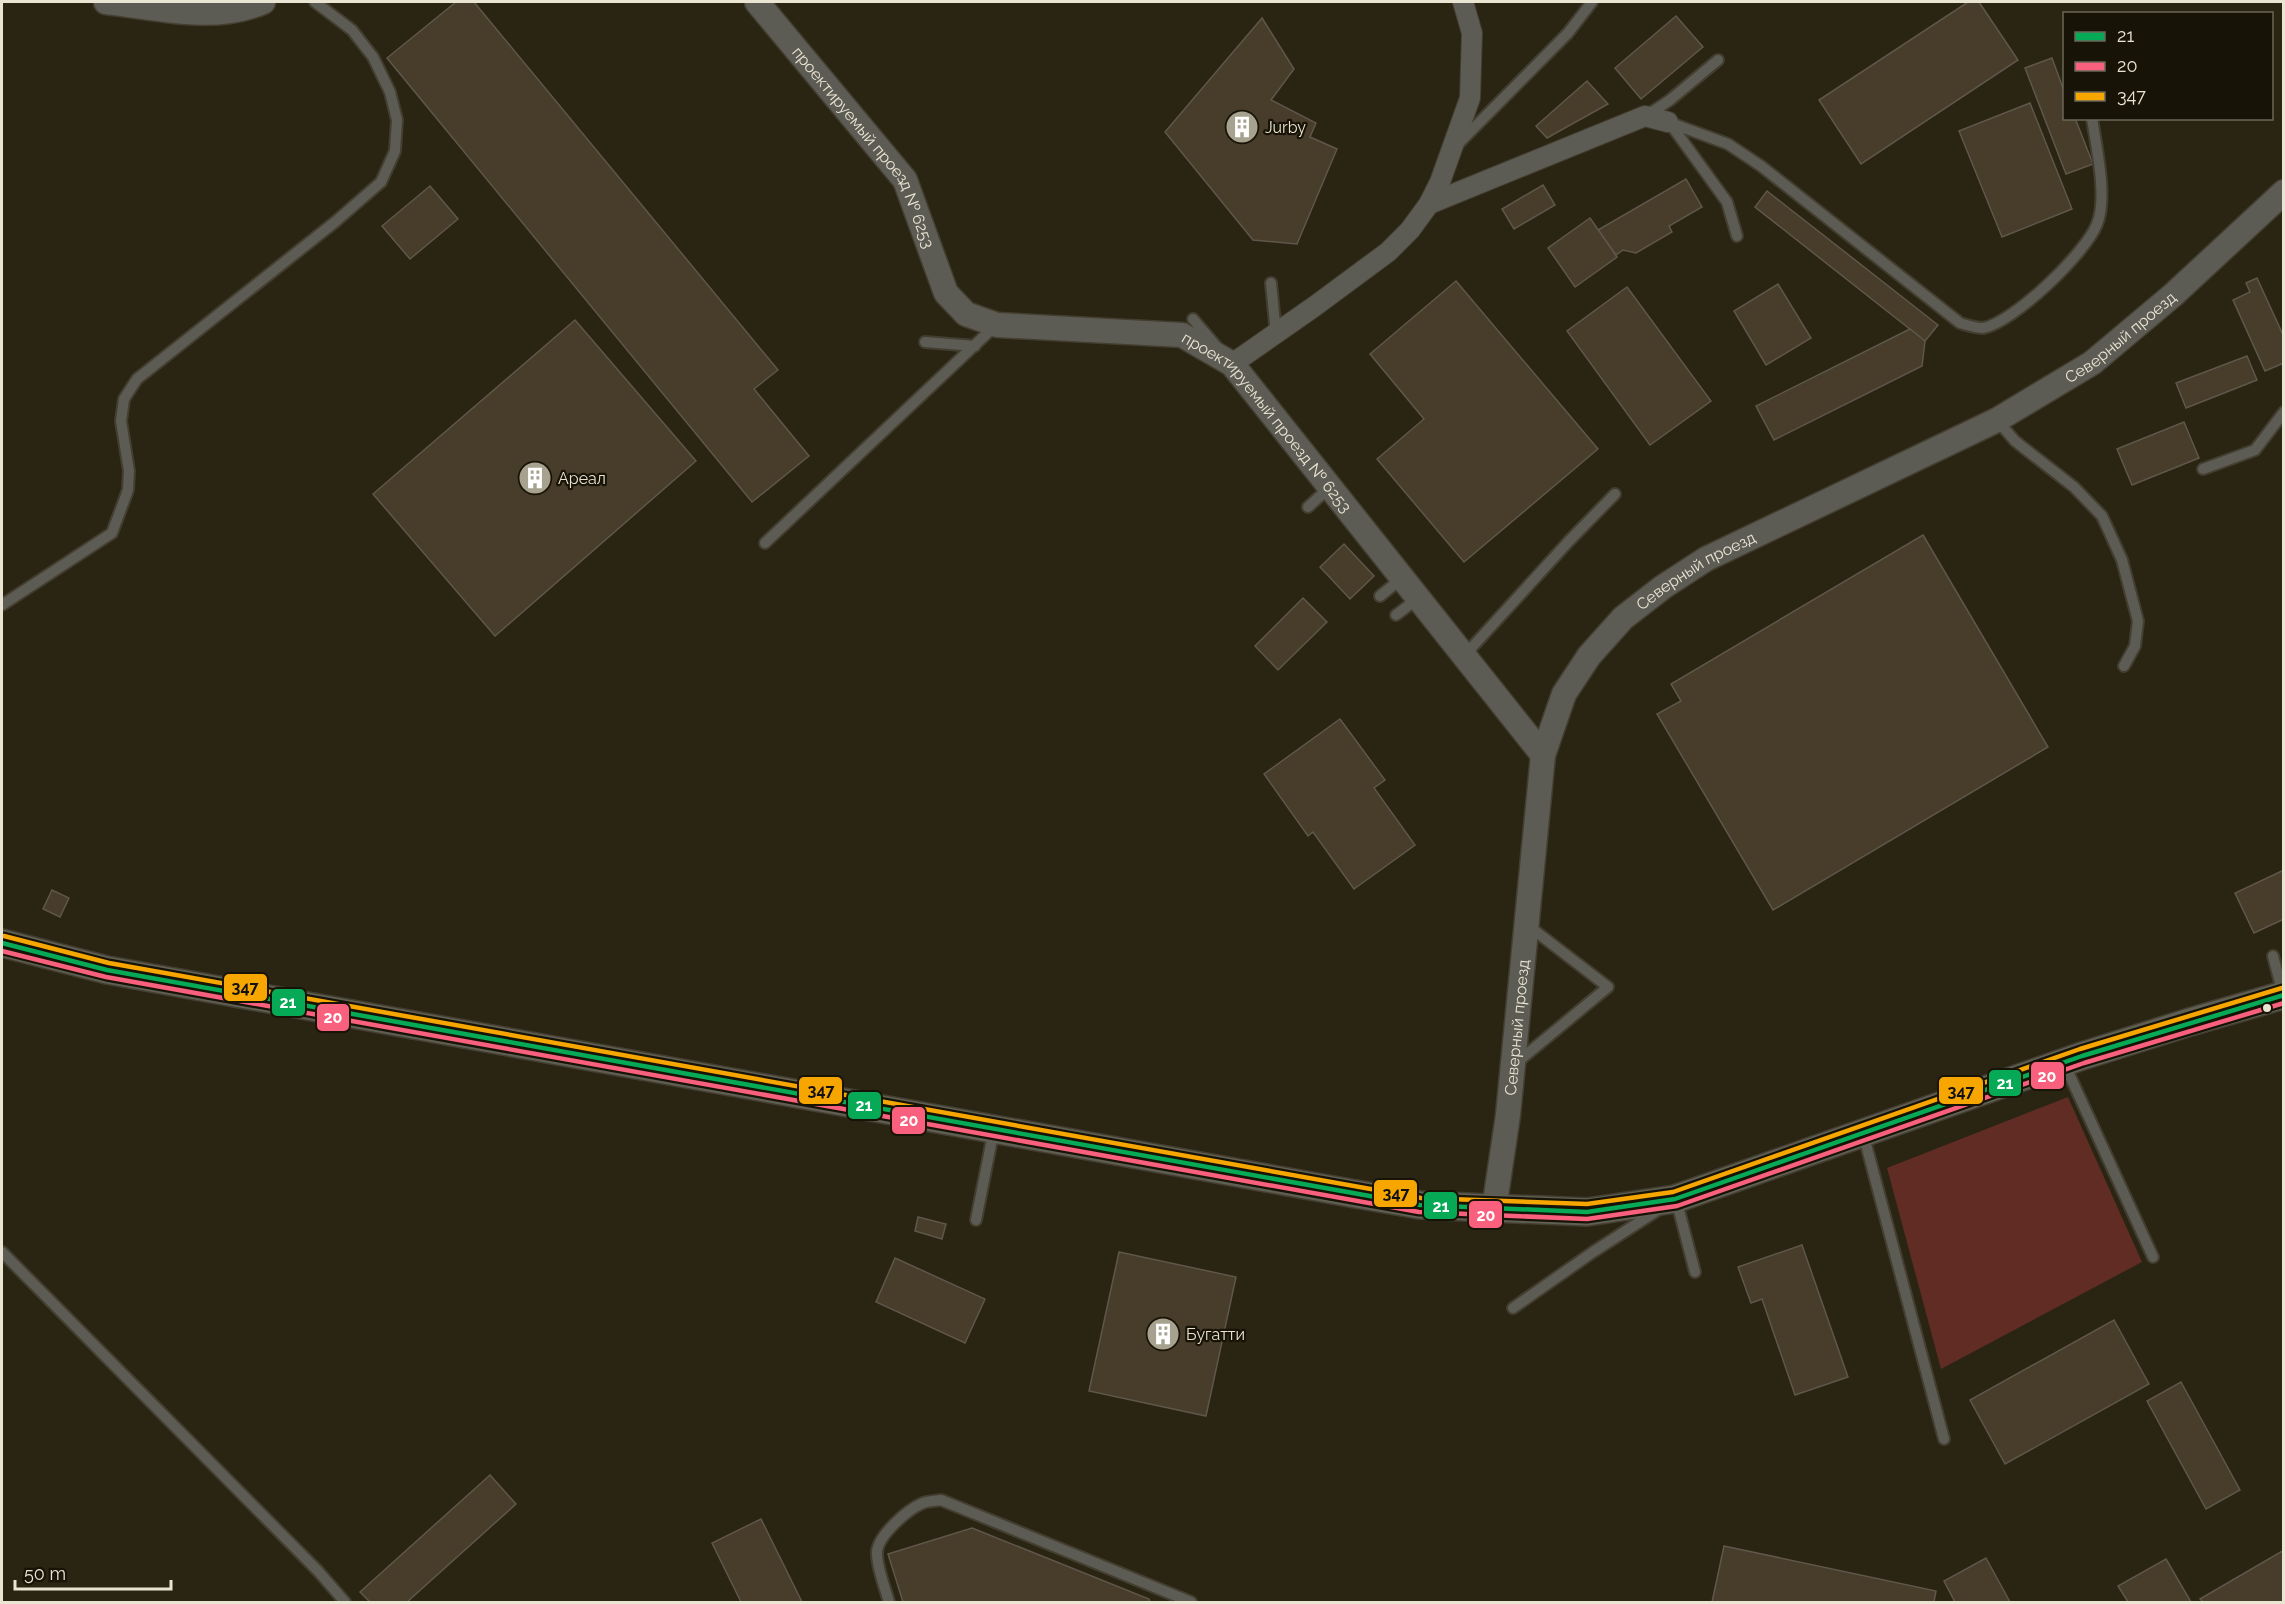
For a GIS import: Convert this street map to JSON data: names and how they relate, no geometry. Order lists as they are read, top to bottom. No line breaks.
{"streets":{"street":["проектируемый проезд № 6253","Северный проезд"]},"crossings":[["проектируемый проезд № 6253","Северный проезд"]],"places":{"building":["Jurby","Ареал","Бугатти"]},"lines":["transit line 347","transit line 21","transit line 20"],"legend":["21","20","347"],"scale_bar":"50 m"}
